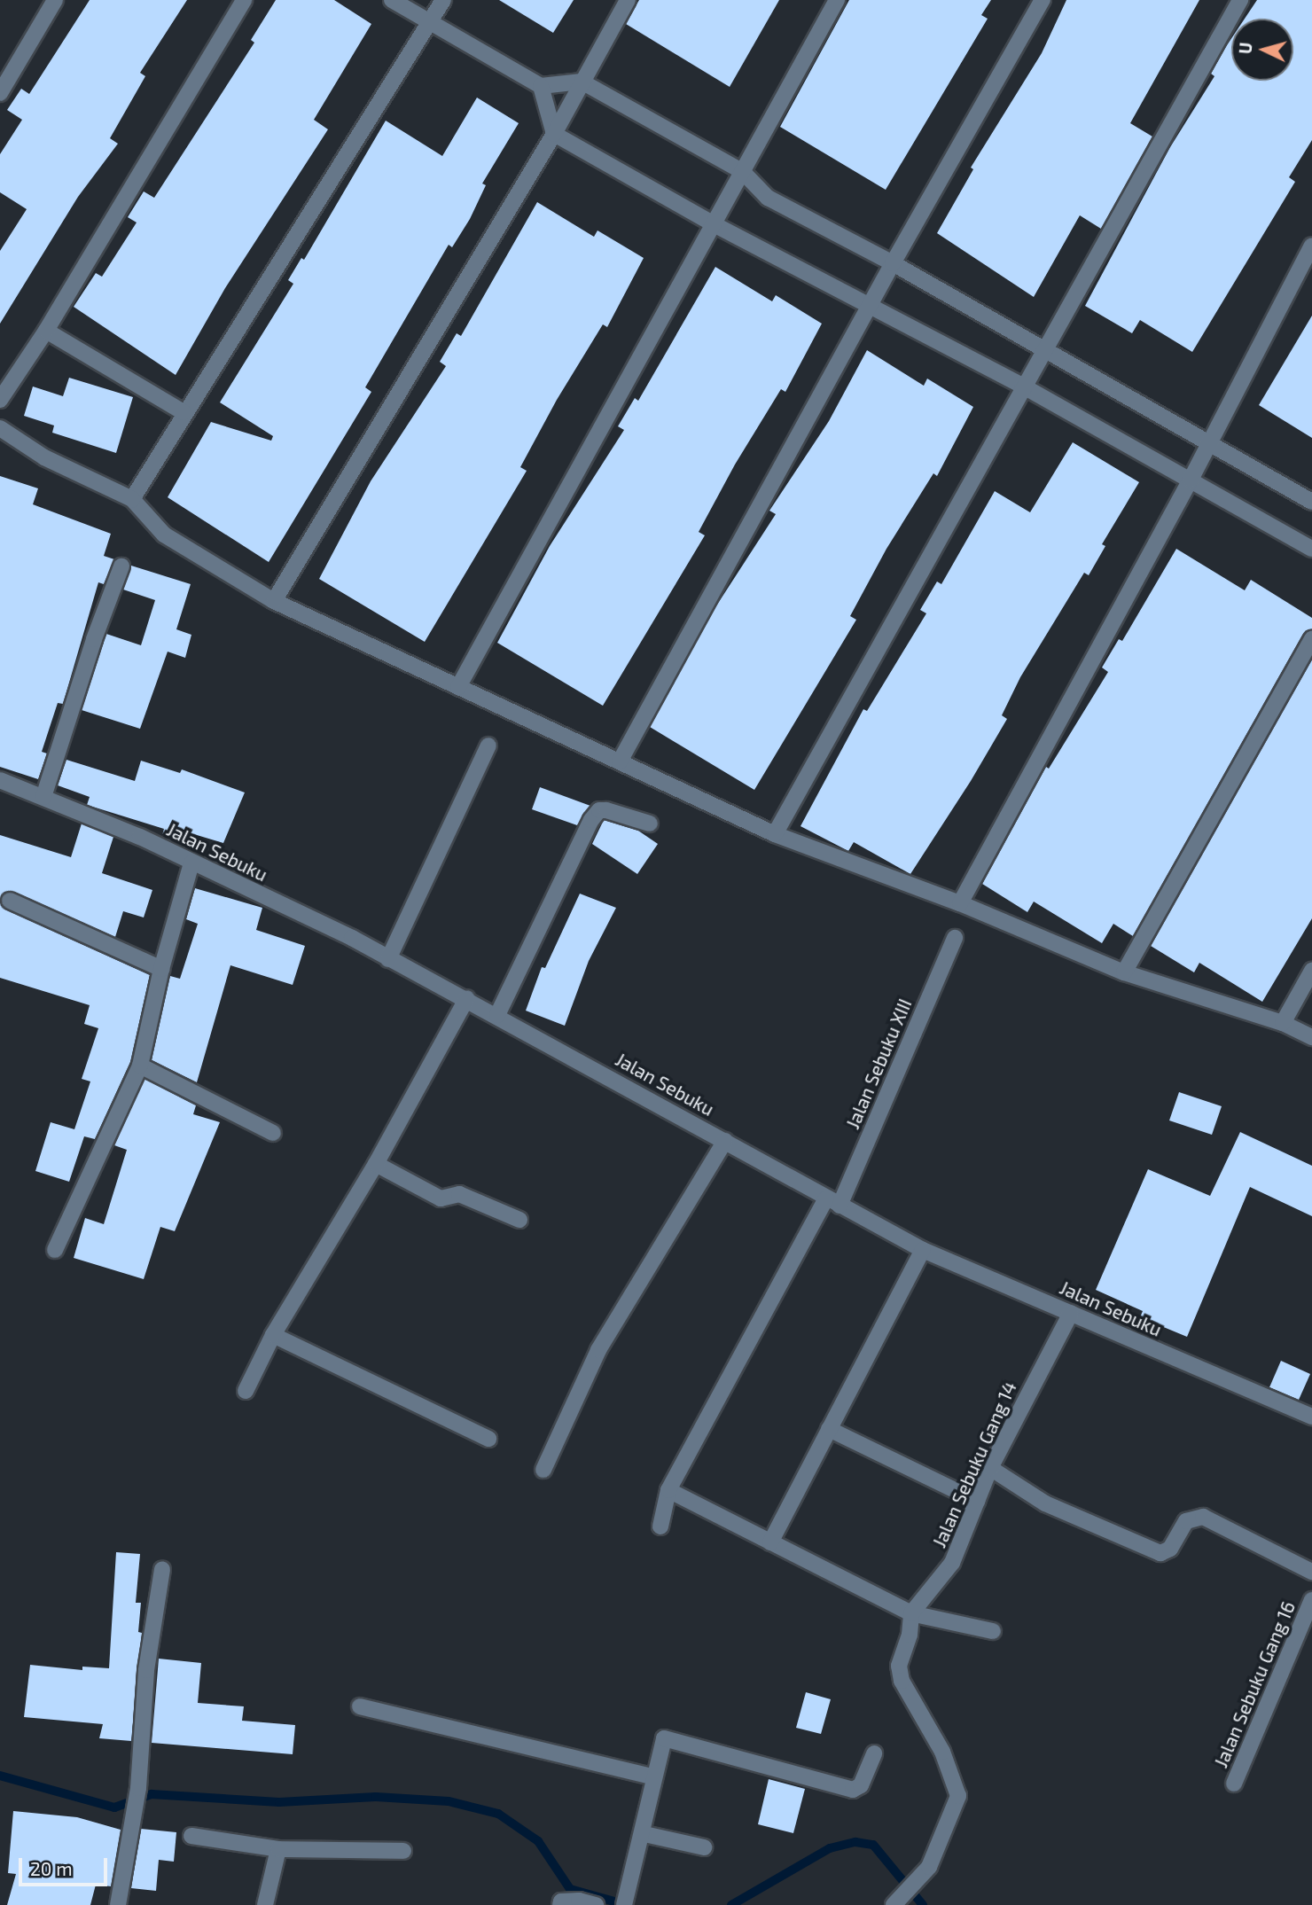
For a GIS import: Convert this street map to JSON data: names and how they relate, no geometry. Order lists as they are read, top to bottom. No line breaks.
{"streets":{"street":["Jalan Sebuku","Jalan Sebuku XIII","Jalan Sebuku Gang 14","Jalan Sebuku Gang 16"]},"crossings":[["Jalan Sebuku","Jalan Sebuku XIII"],["Jalan Sebuku","Jalan Sebuku Gang 14"]],"scale_bar":"20 m","north":"left"}
